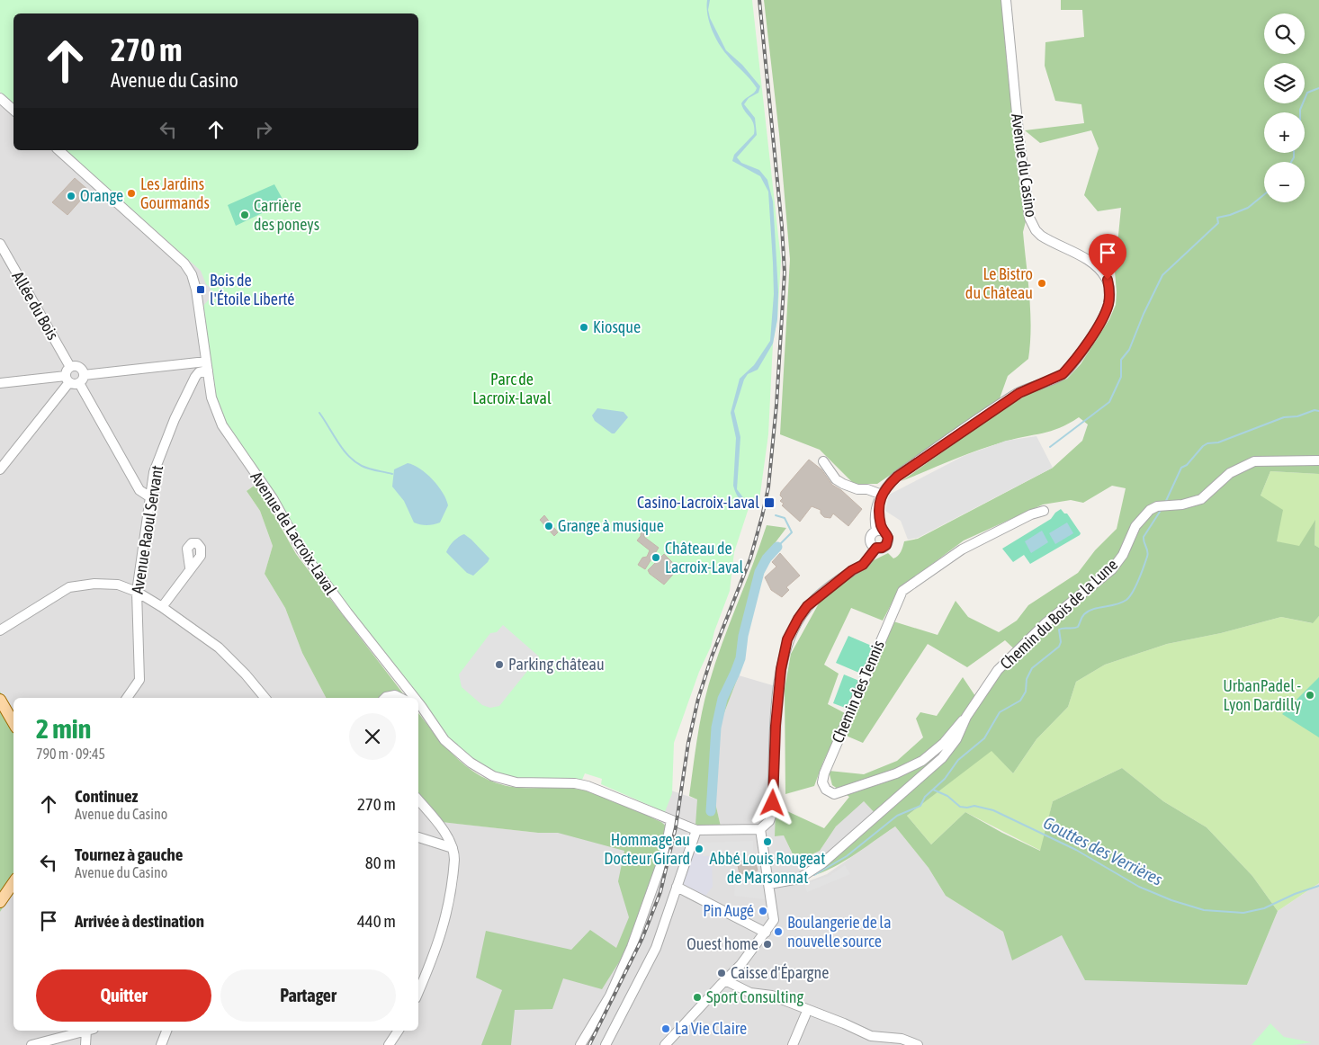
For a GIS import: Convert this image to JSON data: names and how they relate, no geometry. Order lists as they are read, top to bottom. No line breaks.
{"streets":{"street":["Avenue du Casino","Allée du Bois","Avenue Raoul Servant","Avenue de Lacroix-Laval","Chemin du Bois de la Lune","Chemin des Tennis"]},"crossings":[["Avenue Raoul Servant","Avenue de Lacroix-Laval"],["Chemin du Bois de la Lune","Chemin des Tennis"]],"water":["Gouttes des Verrières"],"parks":["Parc de Lacroix-Laval"],"places":{"other":["Les Jardins Gourmands","Orange","Carrière des poneys","Le Bistro du Château","Kiosque","Grange à musique","Château de Lacroix-Laval","Parking château","UrbanPadel - Lyon Dardilly","Abbé Louis Rougeat de Marsonnat","Hommage au Docteur Girard","Pin Augé","Boulangerie de la nouvelle source","Ouest home","Caisse d'Épargne","Sport Consulting","La Vie Claire"],"transit":["Bois de l'Étoile Liberté","Casino-Lacroix-Laval"]},"page":{"map_buttons":["+","−"],"turn":["270 m","Avenue du Casino"],"heading":["2 min","790 m · 09:45"],"list":[{"name":"Continuez","note":"Avenue du Casino","value":"270 m"},{"name":"Tournez à gauche","note":"Avenue du Casino","value":"80 m"},{"name":"Arrivée à destination","value":"440 m"}],"buttons":["Quitter","Partager"]}}
